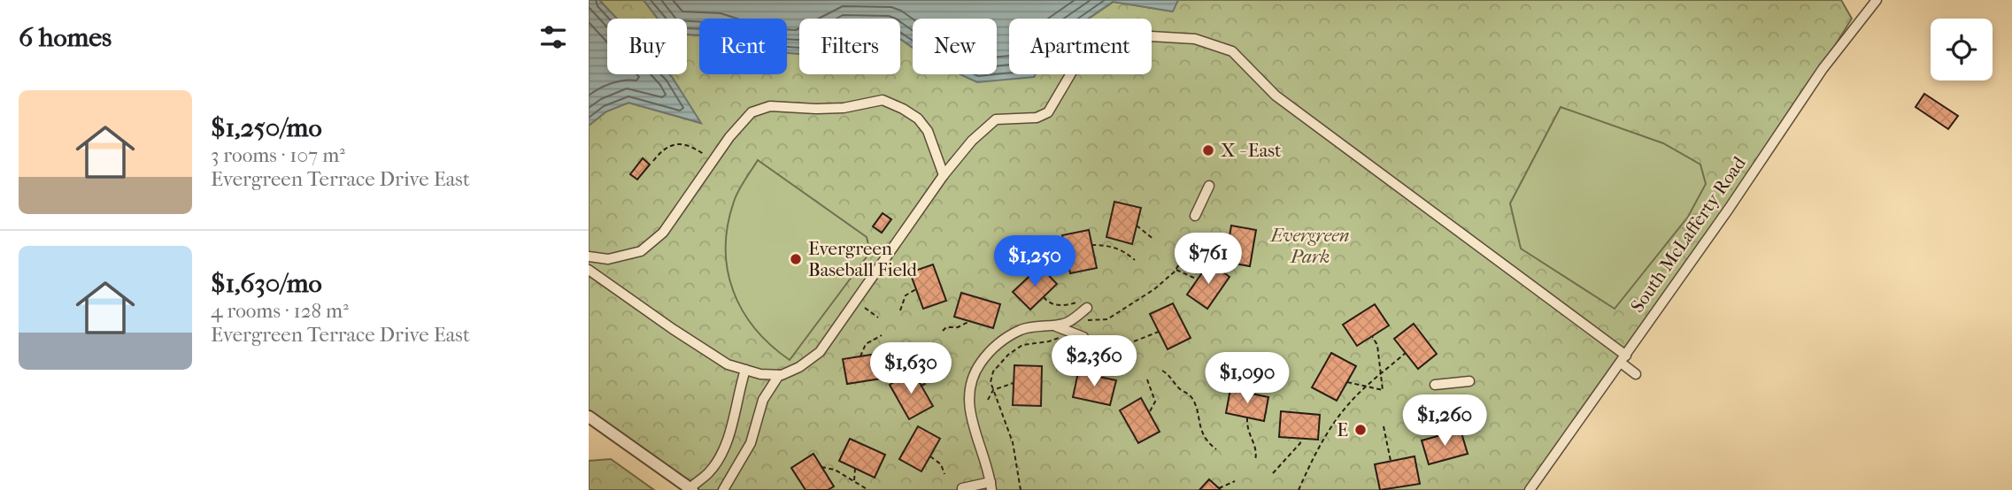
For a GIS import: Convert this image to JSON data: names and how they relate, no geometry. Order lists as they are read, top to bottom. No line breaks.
{"streets":{"street":["South McLafferty Road"]},"parks":["Evergreen Park"],"places":["X - East","Evergreen Baseball Field","E"],"page":{"heading":"6 homes","chip":["Buy","Rent","Filters","New","Apartment"],"list":[{"name":"$1,250/mo","note":"3 rooms · 107 m² · Evergreen Terrace Drive East"},{"name":"$1,630/mo","note":"4 rooms · 128 m² · Evergreen Terrace Drive East"}],"price":["$761","$1,250","$2,360","$1,630","$1,090","$1,260"]}}
